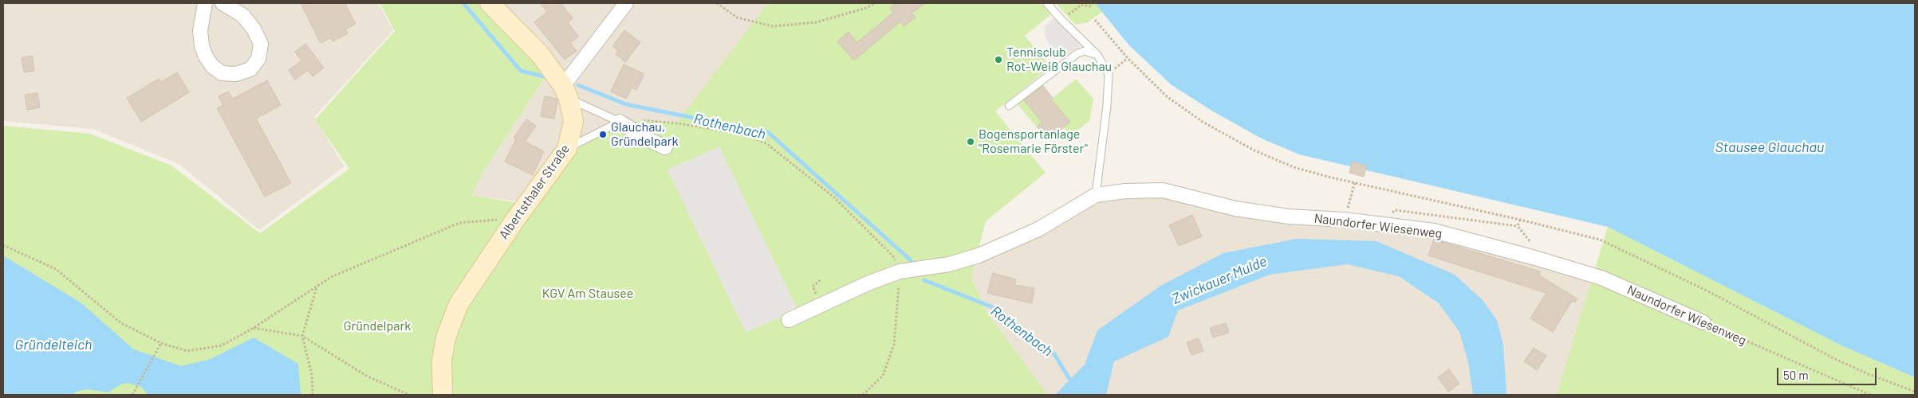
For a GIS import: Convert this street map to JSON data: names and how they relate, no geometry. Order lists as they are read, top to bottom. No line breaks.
{"streets":{"street":["Albertsthaler Straße","Naundorfer Wiesenweg"]},"water":["Rothenbach","Stausee Glauchau","Zwickauer Mulde","Gründelteich"],"parks":["KGV Am Stausee","Gründelpark"],"places":["Tennisclub Rot-Weiß Glauchau","Glauchau, Gründelpark","Bogensportanlage \"Rosemarie Förster\""],"scale_bar":"50 m"}
